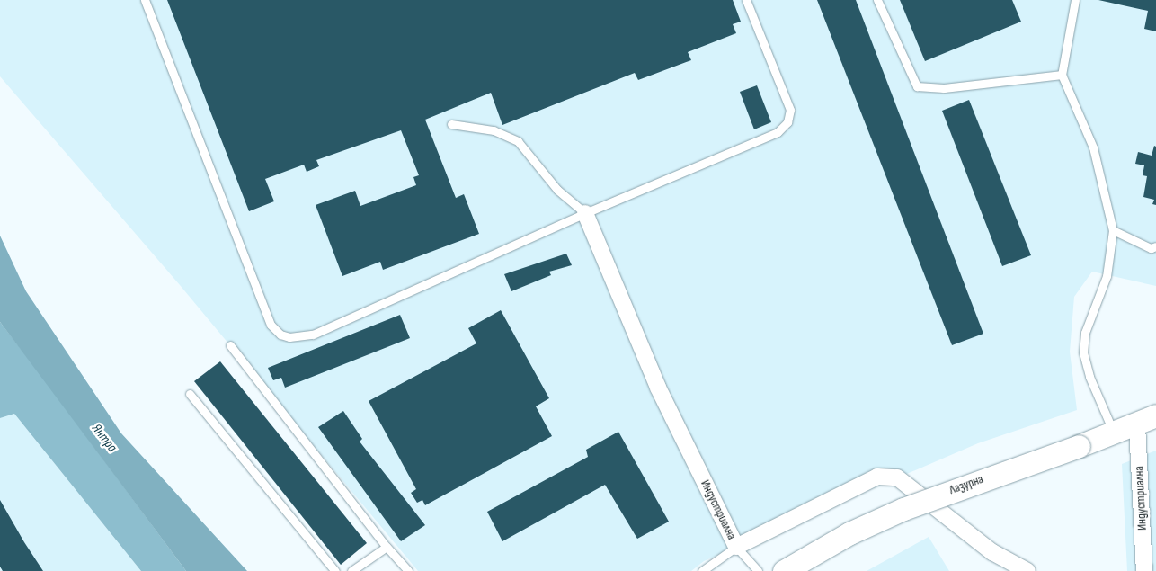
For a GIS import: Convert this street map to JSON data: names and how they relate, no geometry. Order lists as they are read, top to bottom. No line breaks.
{"streets":{"street":["Лазурна","Индустриална"]},"crossings":[["Лазурна","Индустриална"]],"water":["Янтра"]}
